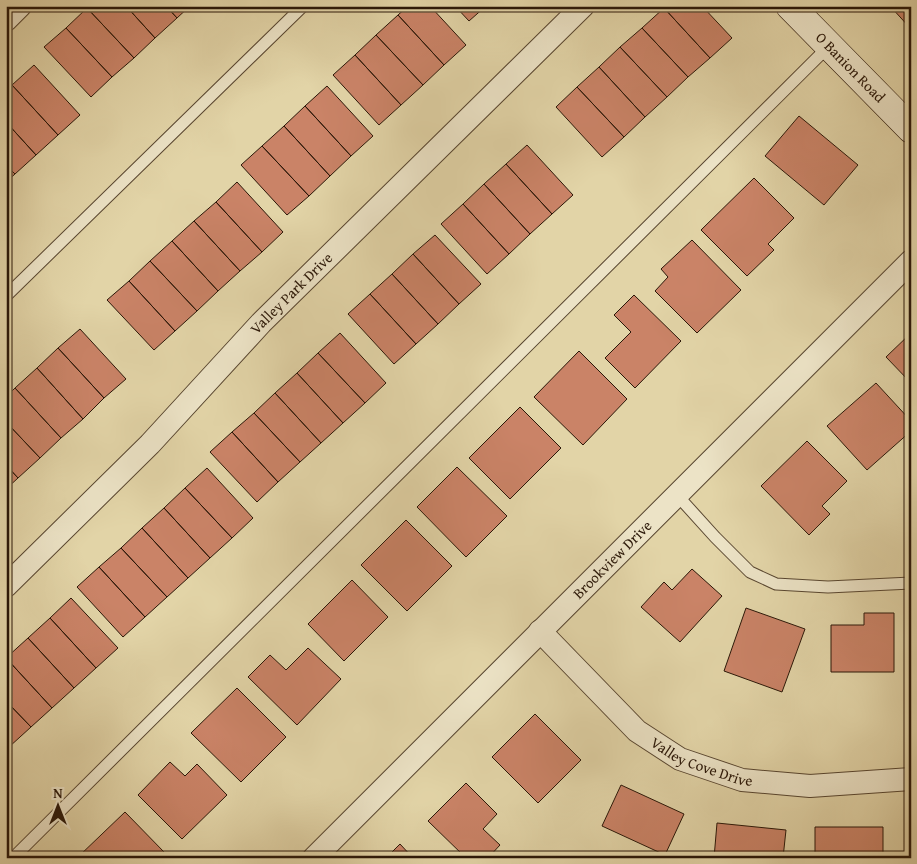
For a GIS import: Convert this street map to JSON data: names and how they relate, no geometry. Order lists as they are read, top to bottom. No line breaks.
{"streets":{"street":["O Banion Road","Valley Park Drive","Brookview Drive","Valley Cove Drive"]},"crossings":[["Brookview Drive","Valley Cove Drive"]],"north":"top"}
